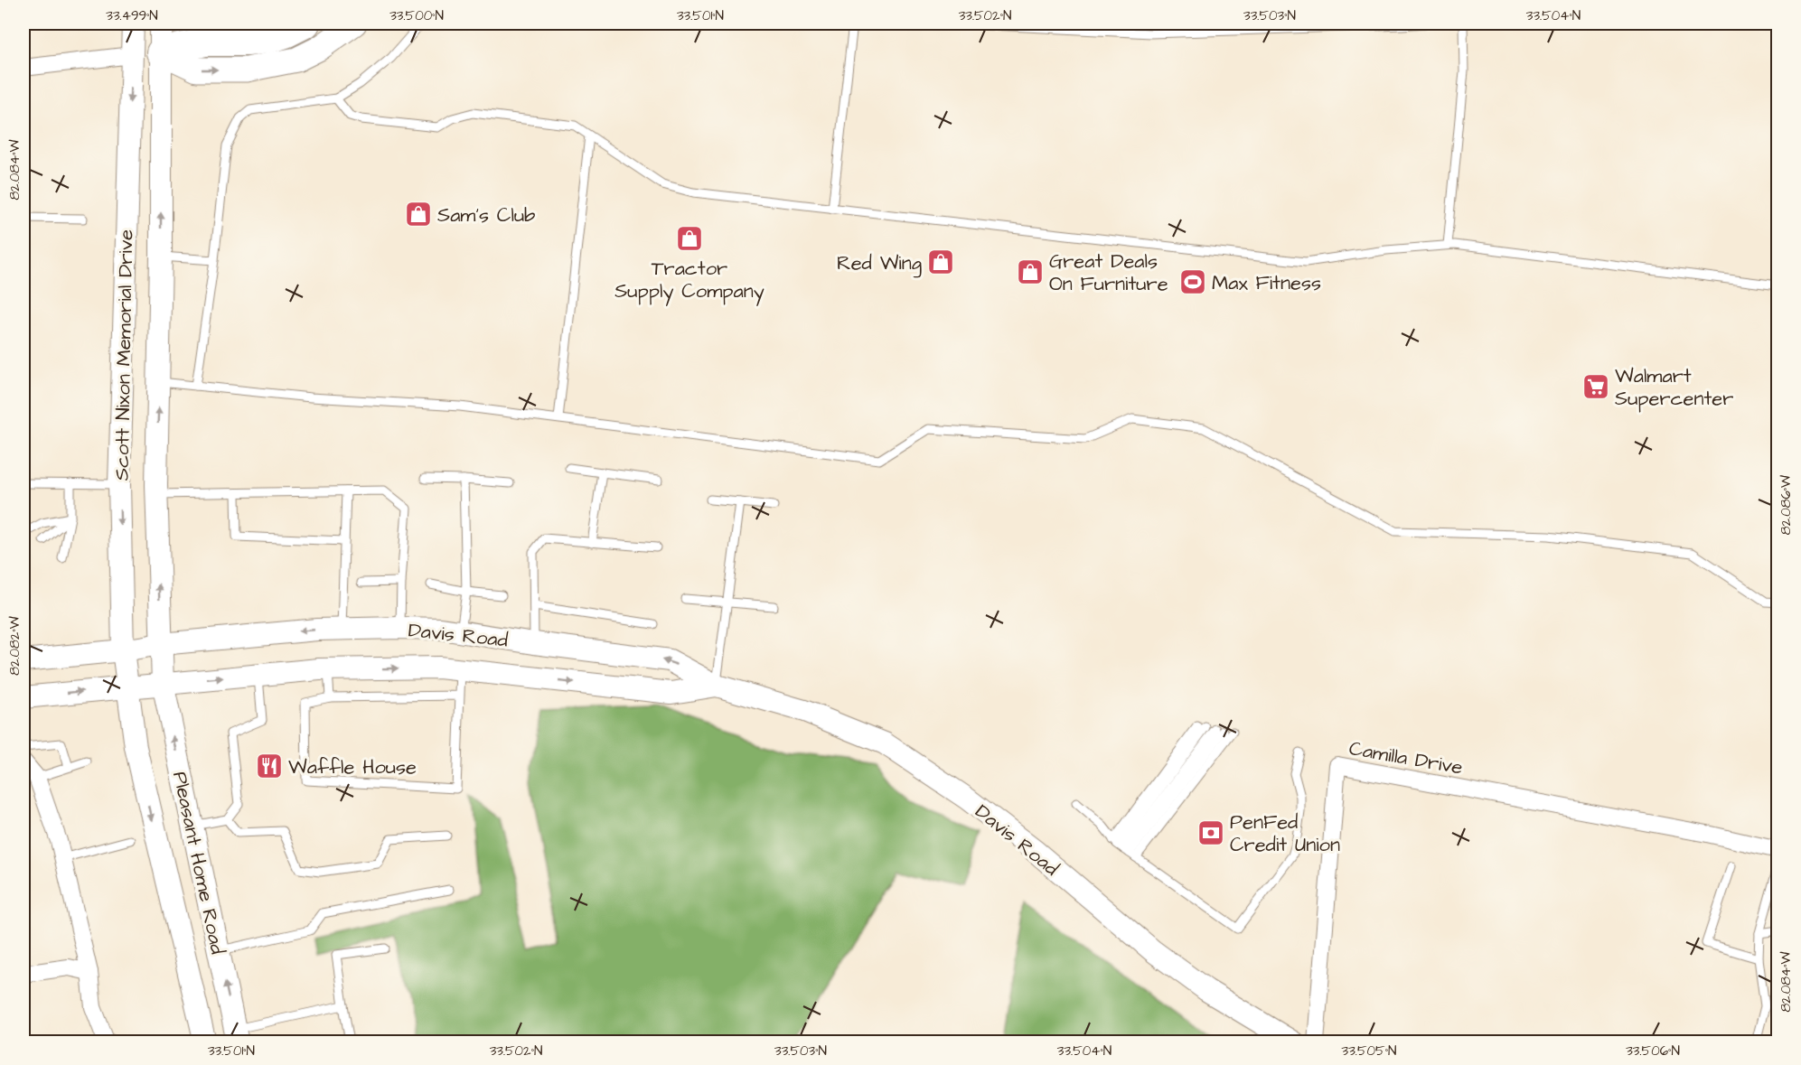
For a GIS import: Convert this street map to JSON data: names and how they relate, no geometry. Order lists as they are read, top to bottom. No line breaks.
{"streets":{"main road":["Scott Nixon Memorial Drive","Davis Road","Pleasant Home Road"],"street":["Camilla Drive"]},"crossings":[["Scott Nixon Memorial Drive","Davis Road"],["Scott Nixon Memorial Drive","Pleasant Home Road"],["Davis Road","Pleasant Home Road"]],"places":{"shop":["Sam's Club","Tractor Supply Company","Red Wing","Great Deals On Furniture"],"sports":["Max Fitness"],"supermarket":["Walmart Supercenter"],"restaurant":["Waffle House"],"bank":["PenFed Credit Union"]},"coordinates":["33.499°N","33.500°N","33.501°N","33.502°N","33.503°N","33.504°N","82.084°W","82.086°W","82.082°W","33.505°N","33.506°N"]}
